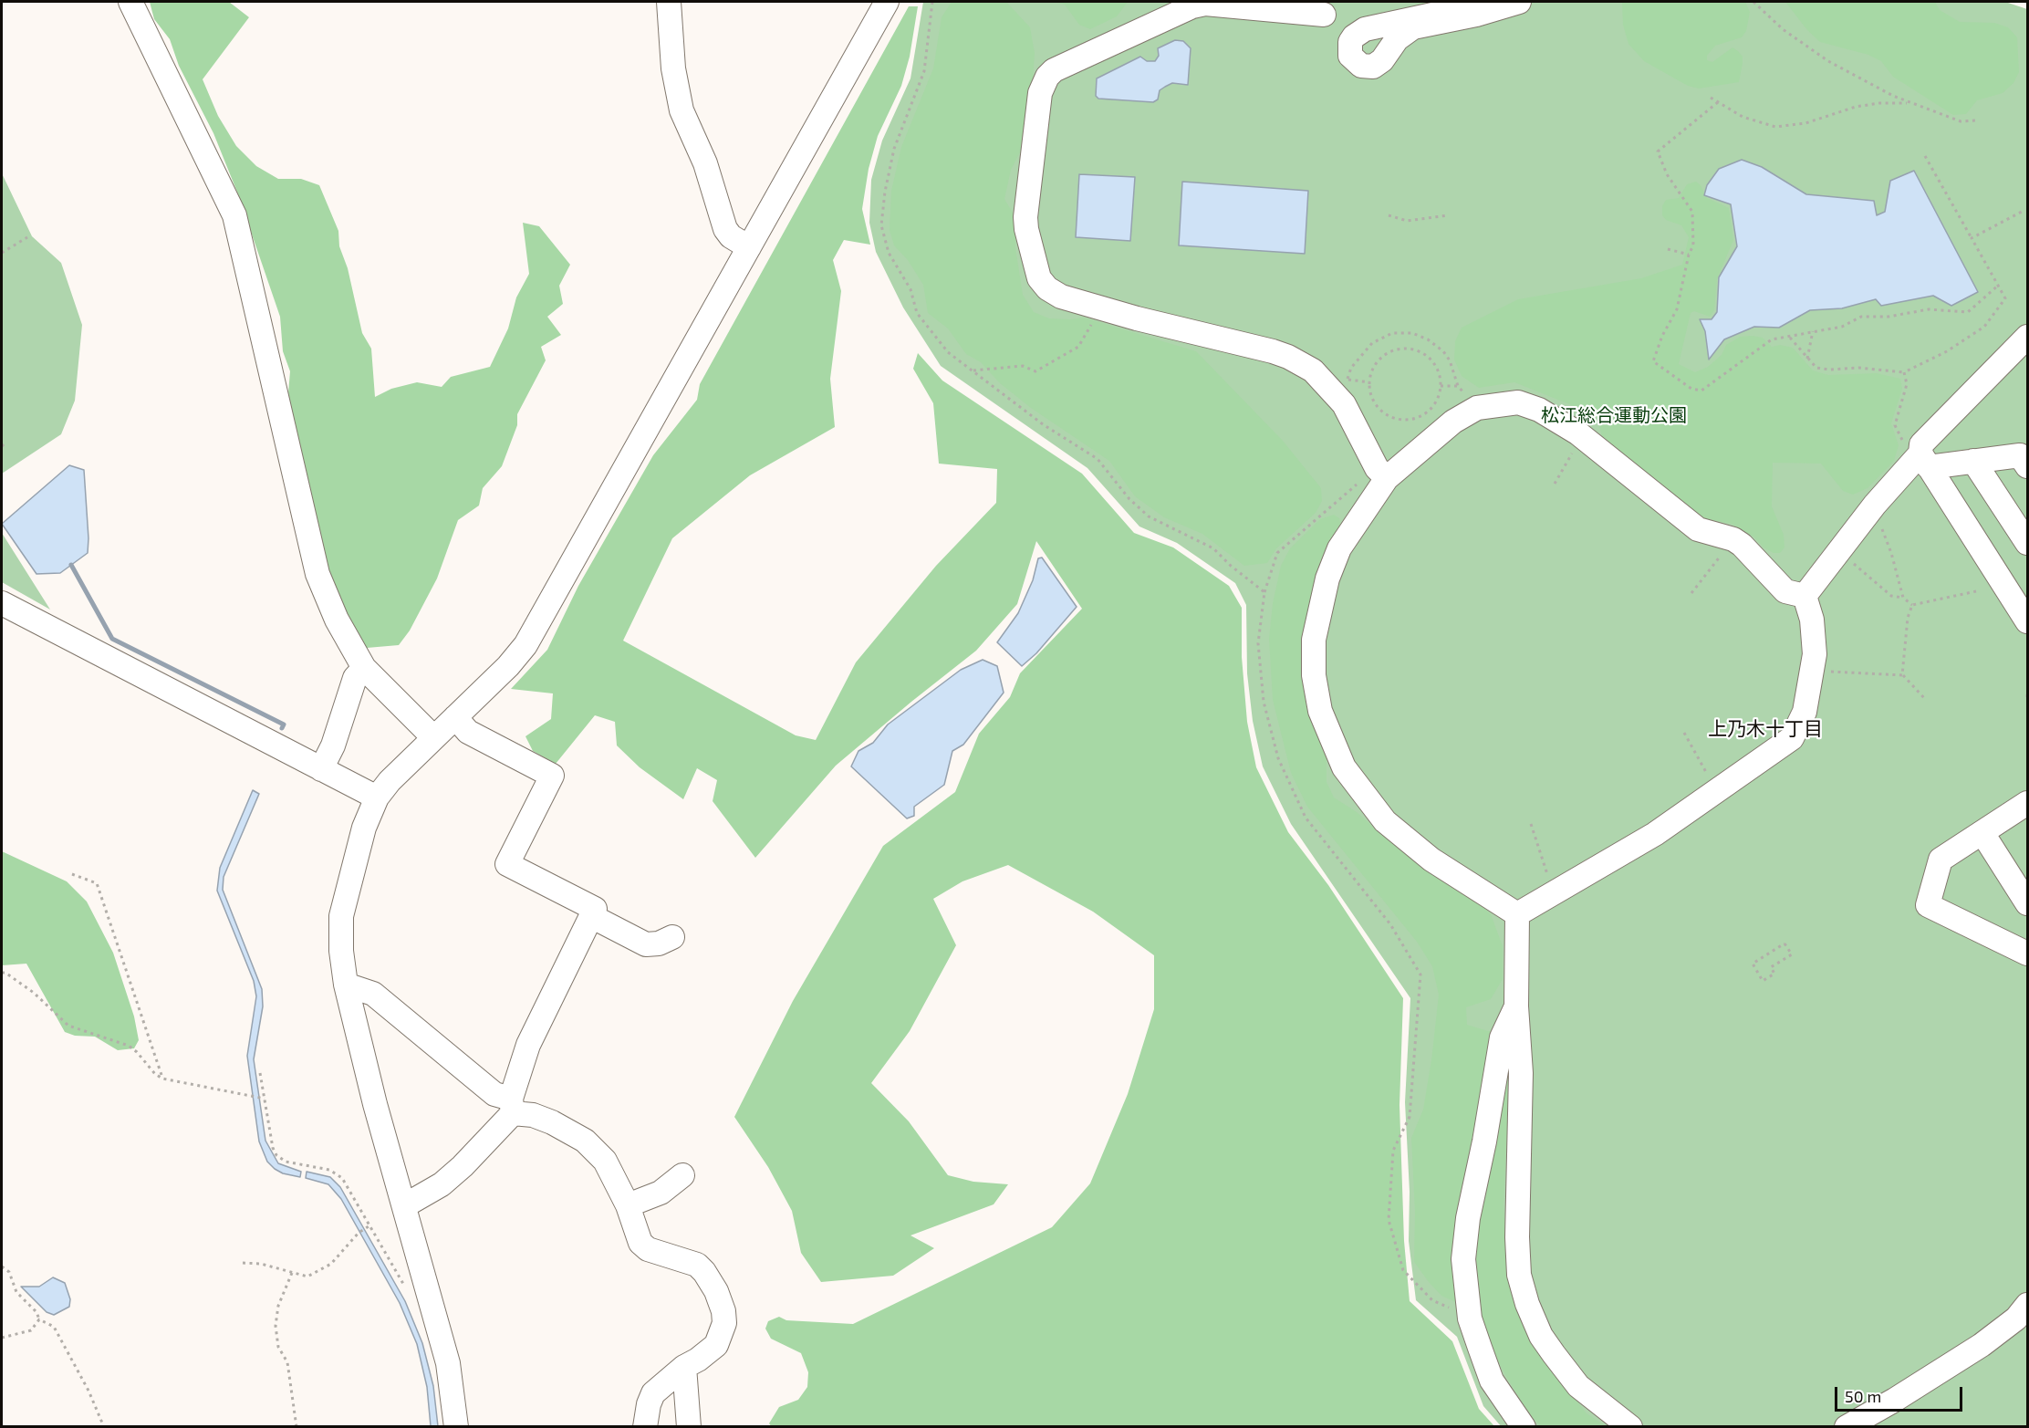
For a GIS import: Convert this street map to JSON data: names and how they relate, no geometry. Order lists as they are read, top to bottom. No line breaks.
{"districts":["上乃木十丁目"],"parks":["松江総合運動公園"],"scale_bar":"50 m"}
